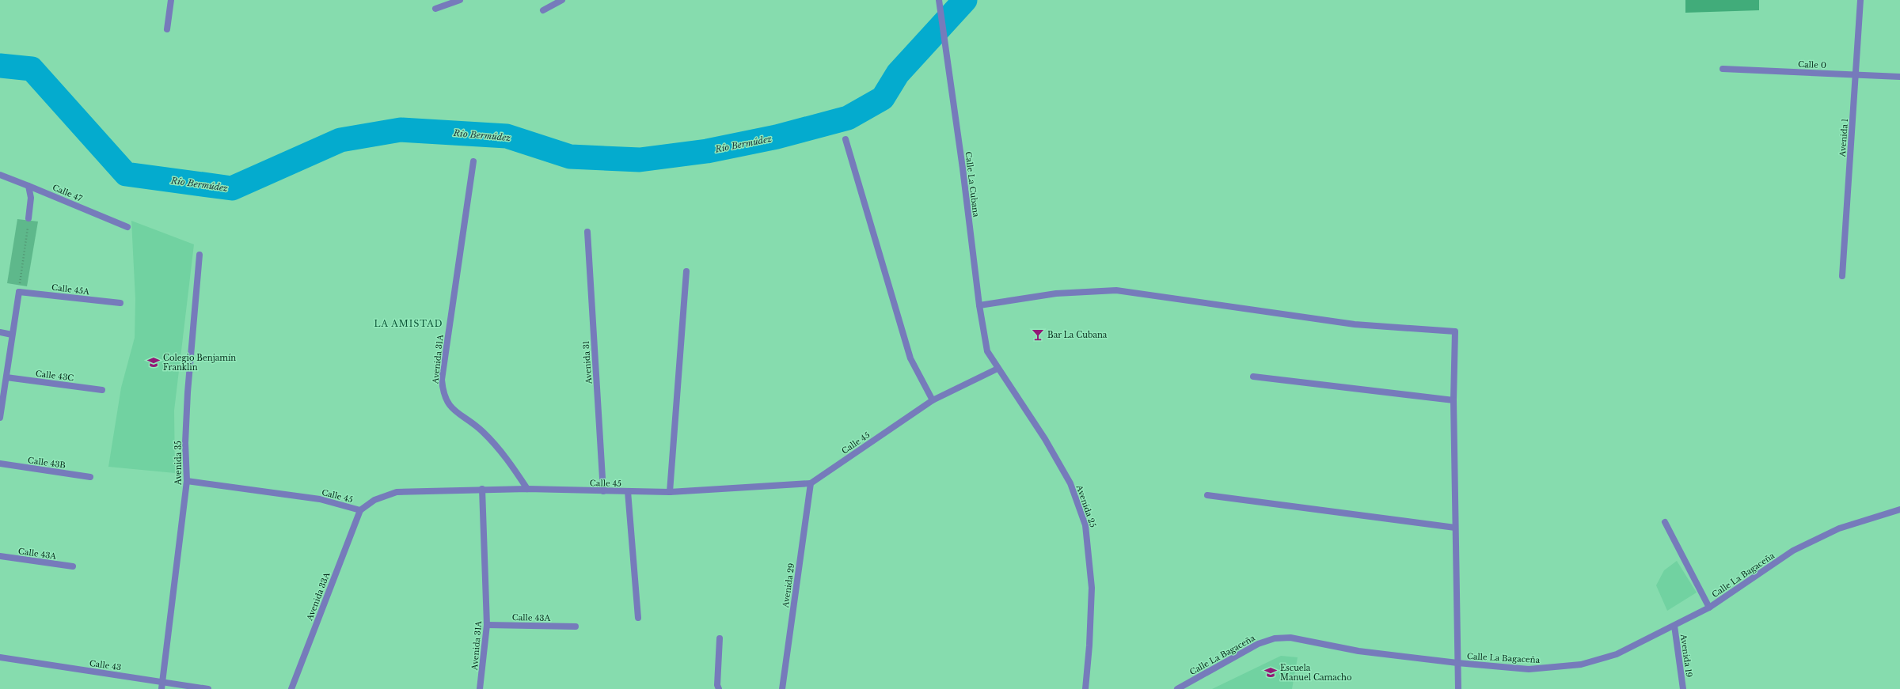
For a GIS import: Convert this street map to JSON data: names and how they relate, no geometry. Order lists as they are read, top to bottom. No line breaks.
{"streets":{"street":["Calle 0","Avenida 1","Calle La Cubana","Calle 47","Calle 45A","Avenida 31A","Avenida 31","Calle 43C","Calle 45","Calle 43B","Avenida 35","Avenida 25","Calle 43A","Calle La Bagaceña","Avenida 29","Avenida 33A","Avenida 19","Calle 43"]},"crossings":[["Calle 0","Avenida 1"],["Calle La Cubana","Calle 45"],["Calle La Cubana","Avenida 25"],["Avenida 31A","Calle 45"],["Avenida 31A","Calle 43A"],["Avenida 31","Calle 45"],["Calle 45","Avenida 35"],["Calle 45","Avenida 25"],["Calle 45","Avenida 29"],["Calle 45","Avenida 33A"],["Avenida 35","Calle 43"],["Calle La Bagaceña","Avenida 19"]],"districts":["LA AMISTAD"],"water":["Río Bermúdez"],"places":{"bar":["Bar La Cubana"],"school or university":["Colegio Benjamín Franklin","Escuela Manuel Camacho"]}}
